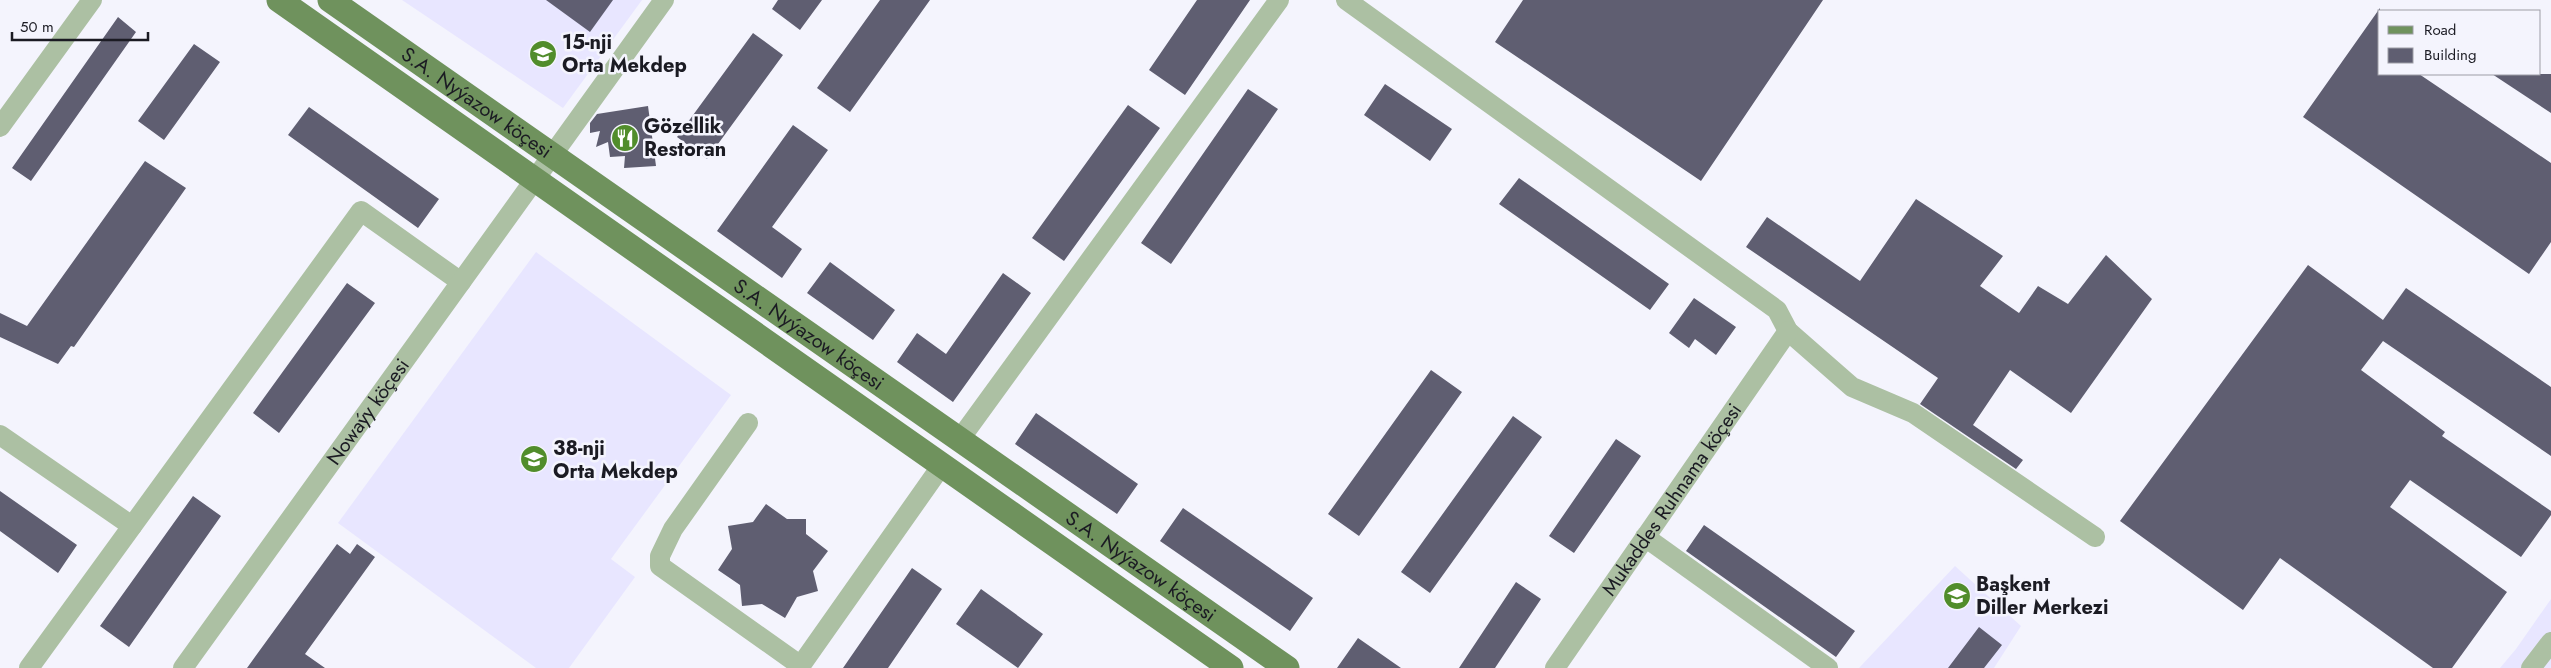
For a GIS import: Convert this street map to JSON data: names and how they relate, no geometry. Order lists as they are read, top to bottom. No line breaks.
{"streets":{"main road":["S.A. Nyýazow köçesi"],"street":["Nowaýy köçesi","Mukaddes Ruhnama köçesi"]},"crossings":[["S.A. Nyýazow köçesi","Nowaýy köçesi"]],"places":{"school or university":["15-nji Orta Mekdep","38-nji Orta Mekdep","Başkent Diller Merkezi"],"restaurant":["Gözellik Restoran"]},"legend":["Road","Building"],"scale_bar":"50 m"}
